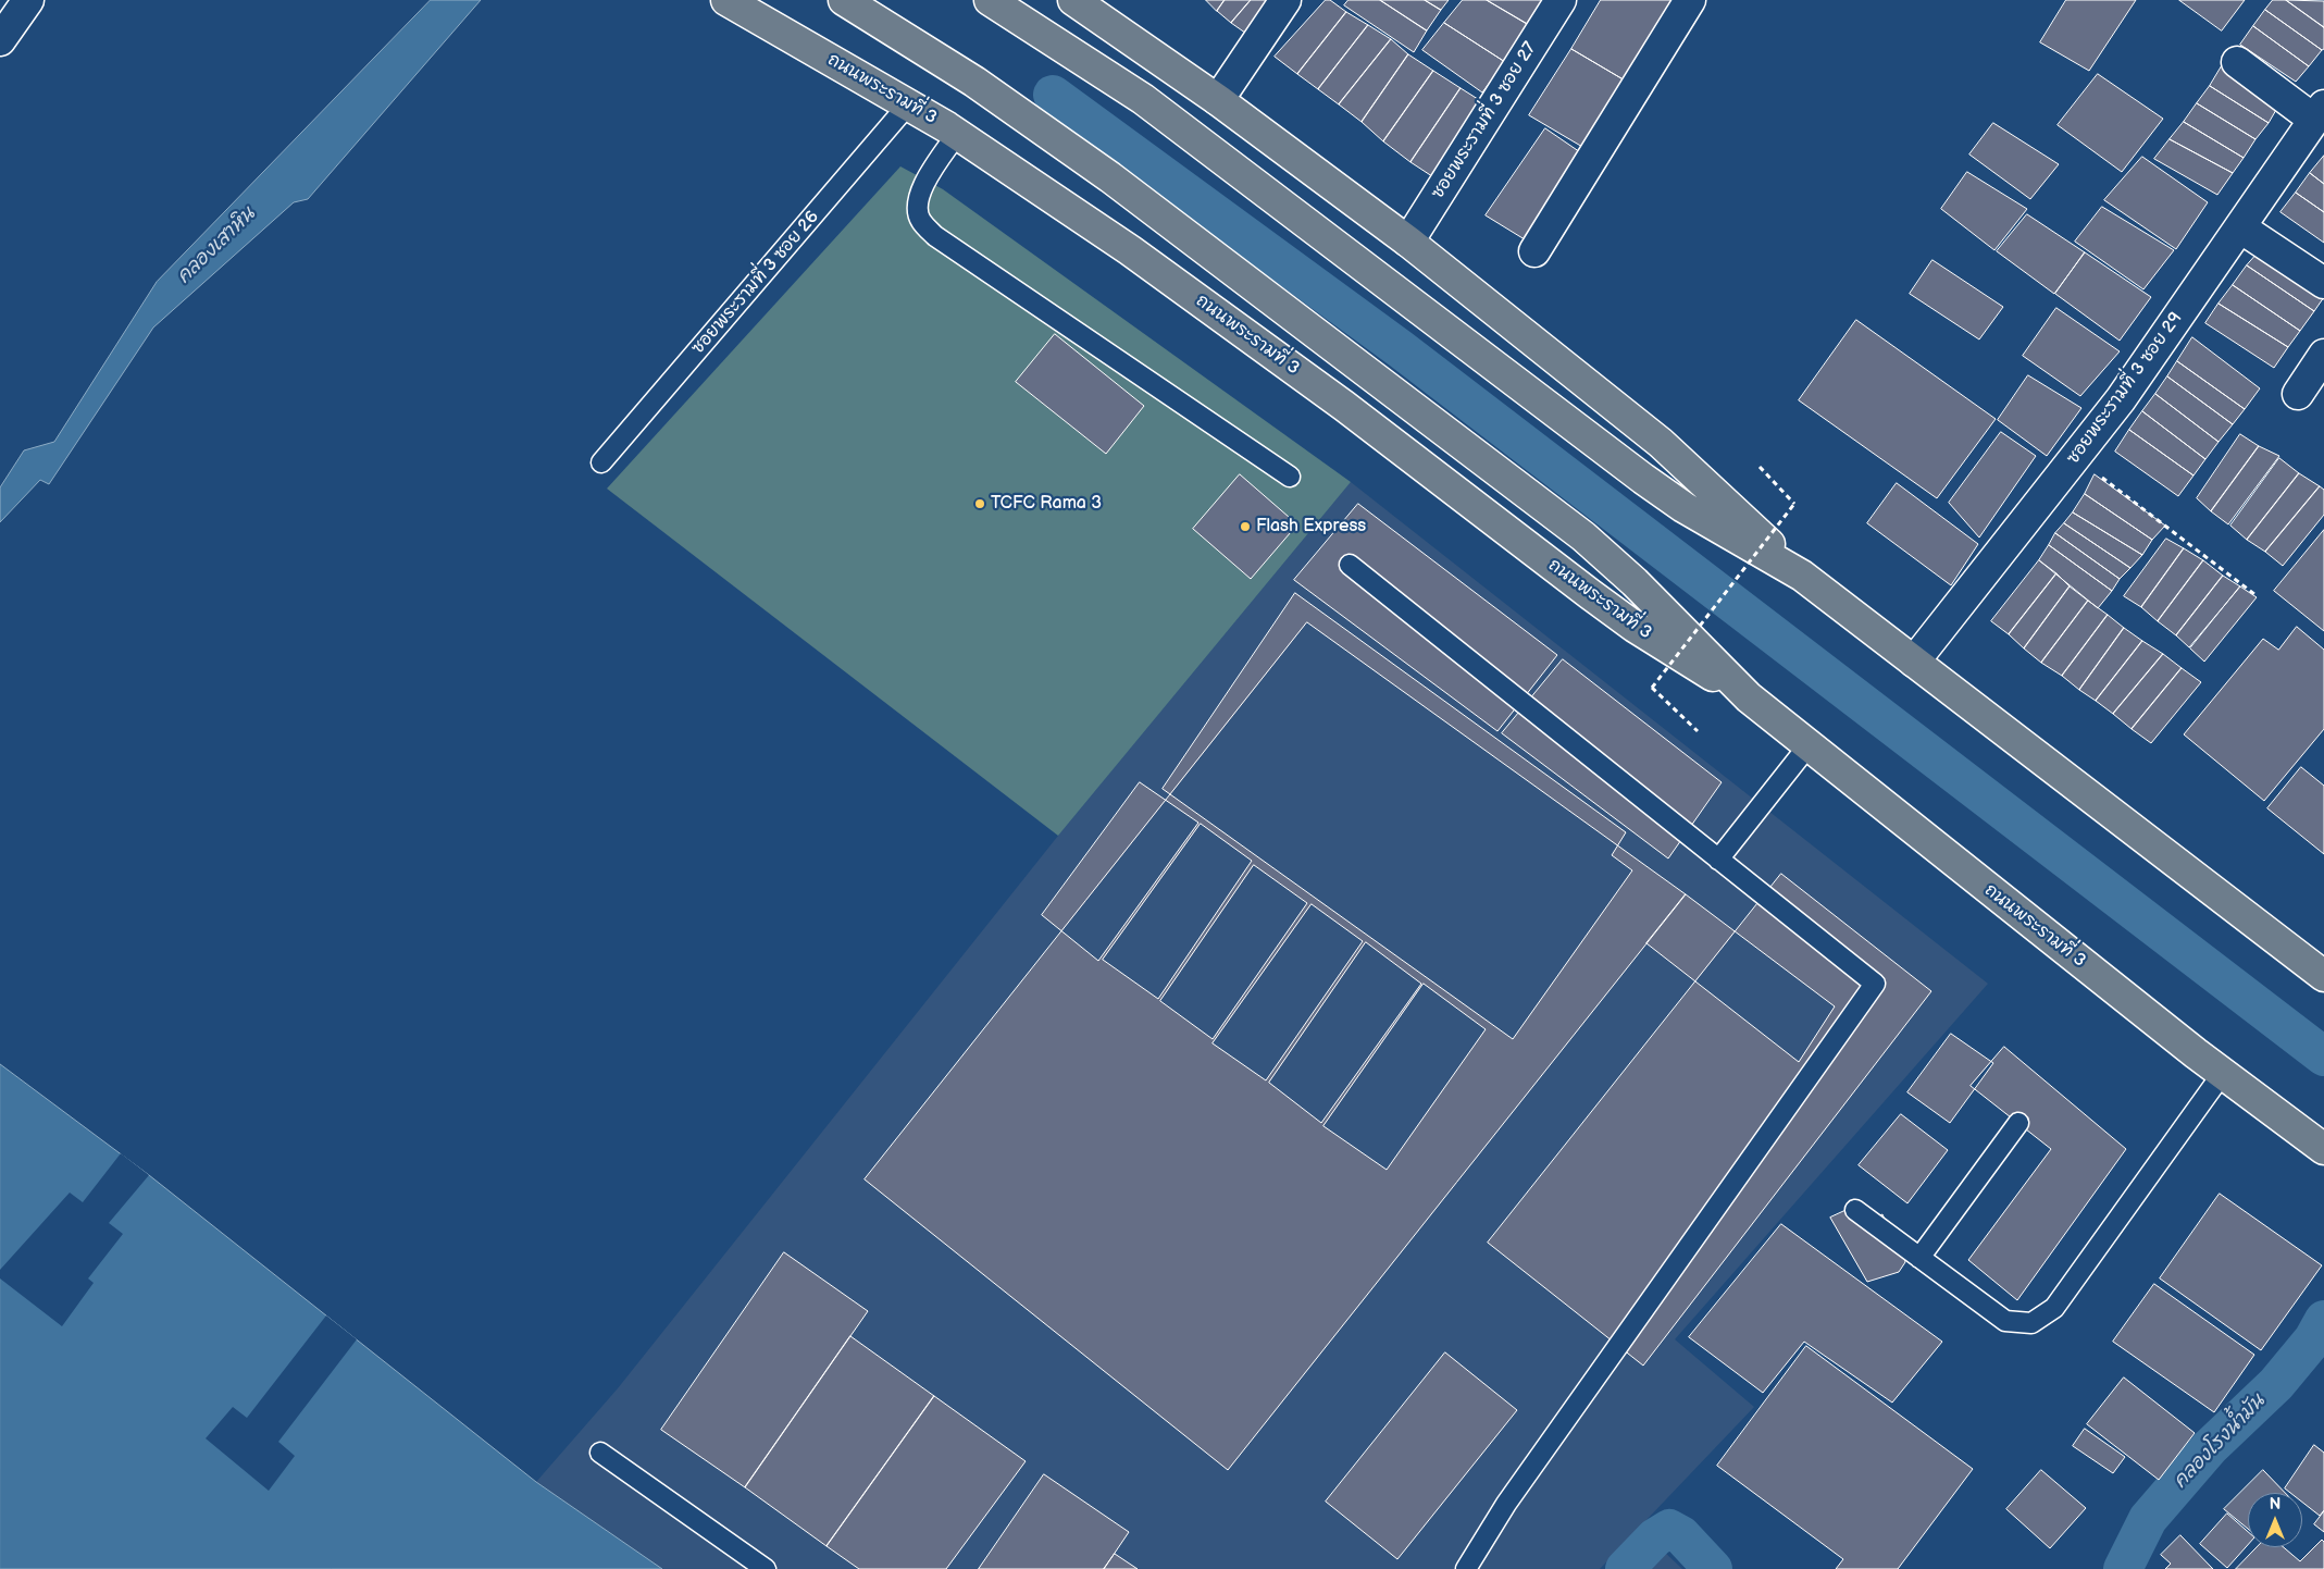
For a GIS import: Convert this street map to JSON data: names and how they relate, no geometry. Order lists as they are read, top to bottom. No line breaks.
{"streets":{"main road":["ถนนพระรามที่ 3"],"street":["ซอยพระรามที่ 3 ซอย 27","ซอยพระรามที่ 3 ซอย 29"],"lane":["ซอยพระรามที่ 3 ซอย 26"]},"crossings":[["ถนนพระรามที่ 3","ซอยพระรามที่ 3 ซอย 26"]],"water":["คลองเสาหิน","คลองโรงน้ำมัน"],"places":["TCFC Rama 3","Flash Express"],"north":"top"}
